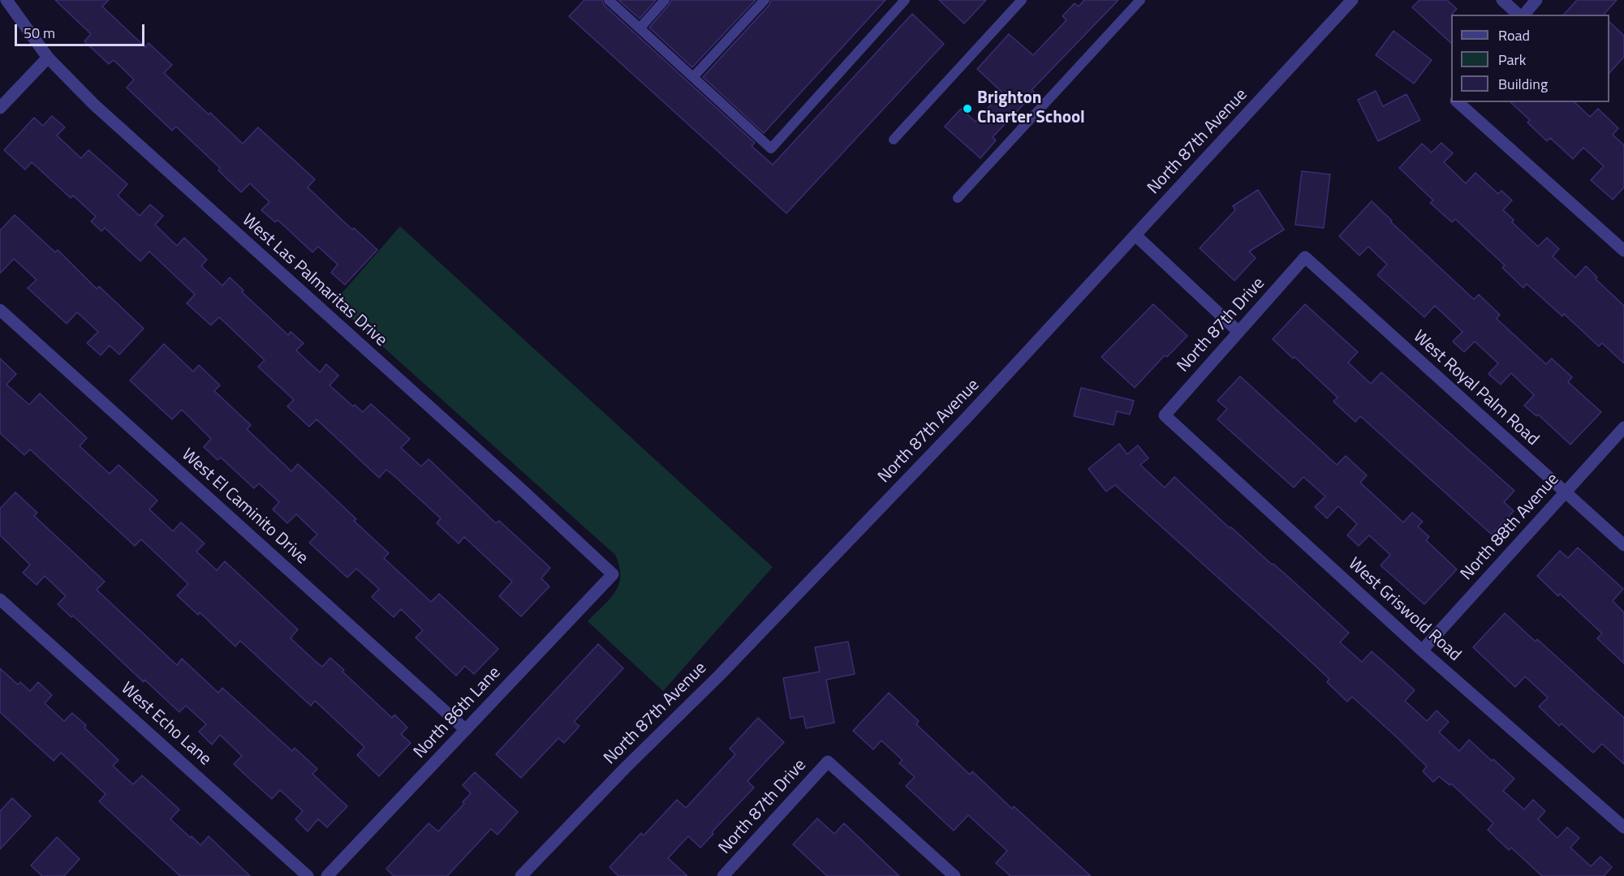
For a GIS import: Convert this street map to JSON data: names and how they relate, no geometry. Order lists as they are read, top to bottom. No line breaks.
{"streets":{"street":["North 87th Avenue","West Las Palmaritas Drive","North 87th Drive","West Royal Palm Road","West El Caminito Drive","North 88th Avenue","West Griswold Road","North 86th Lane","West Echo Lane"]},"crossings":[["West Las Palmaritas Drive","North 86th Lane"],["North 87th Drive","West Royal Palm Road"],["North 87th Drive","West Griswold Road"],["West Royal Palm Road","North 88th Avenue"],["West El Caminito Drive","North 86th Lane"],["North 88th Avenue","West Griswold Road"]],"places":["Brighton Charter School"],"legend":["Road","Park","Building"],"scale_bar":"50 m"}
